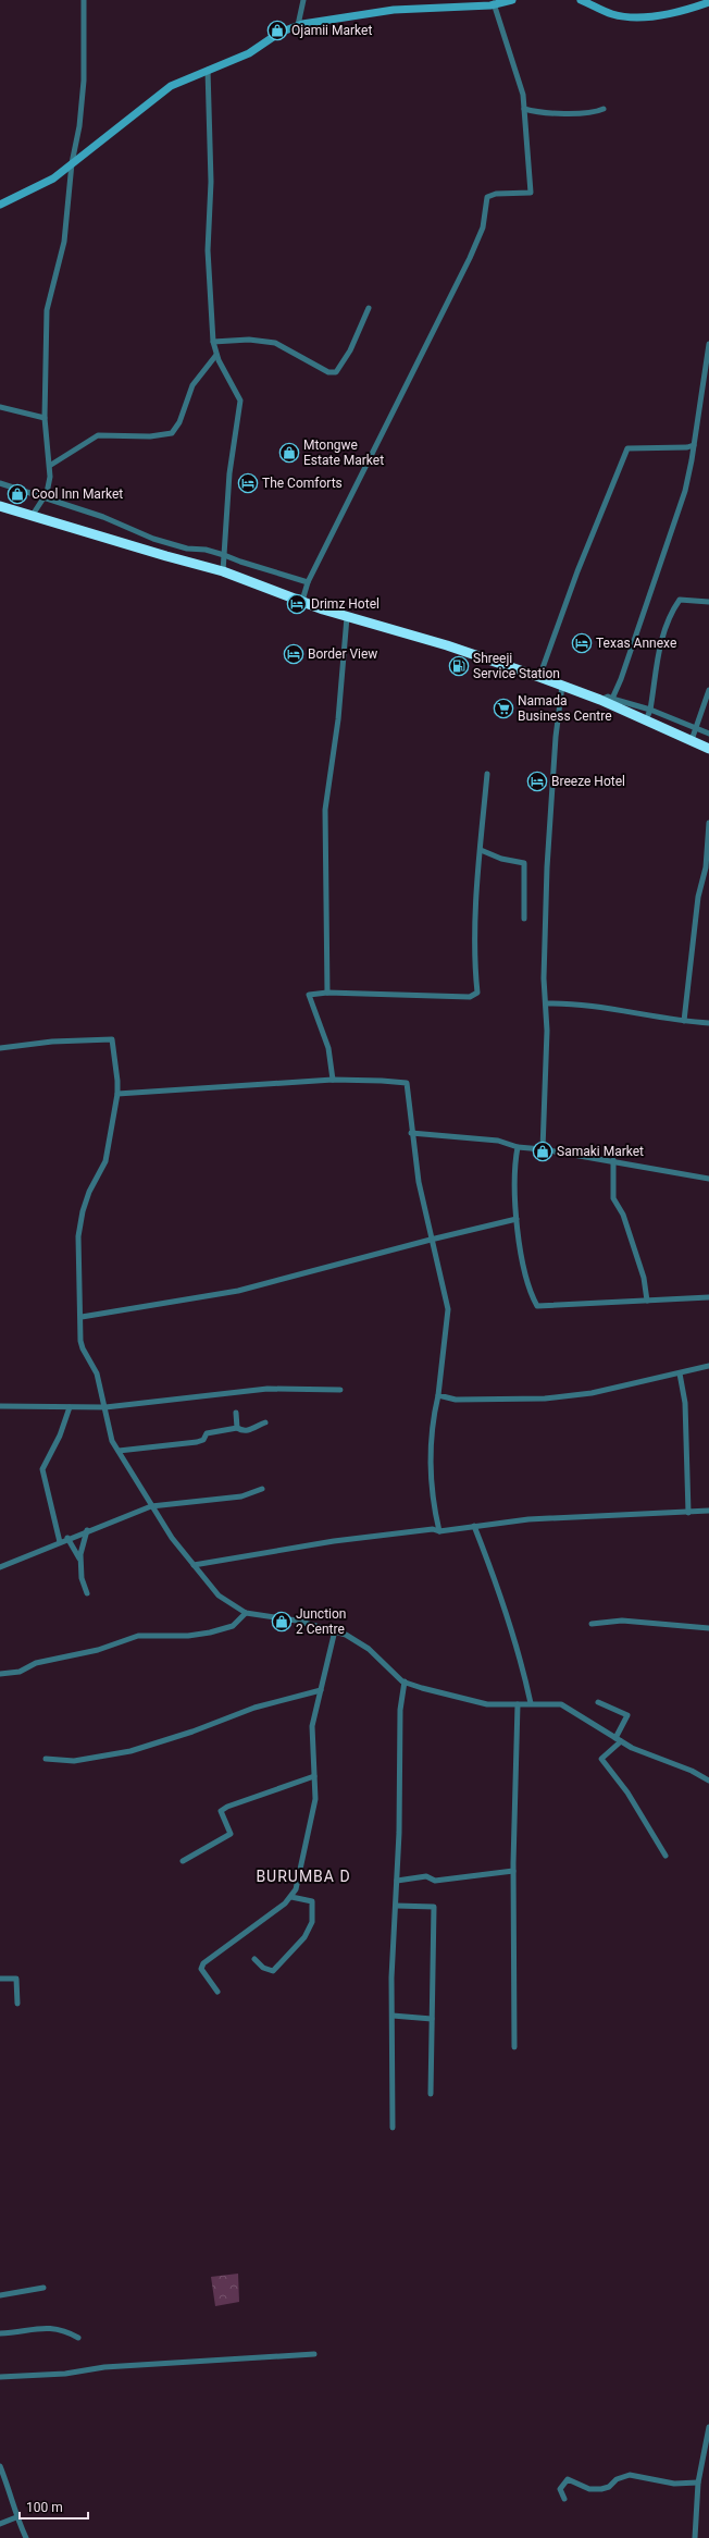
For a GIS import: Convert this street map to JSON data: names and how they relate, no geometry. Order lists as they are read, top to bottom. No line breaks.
{"districts":["BURUMBA D"],"places":{"shop":["Ojamii Market","Mtongwe Estate Market","Cool Inn Market","Samaki Market","Junction 2 Centre"],"hotel":["The Comforts","Drimz Hotel","Texas Annexe","Border View","Breeze Hotel"],"fuel station":["Shreeji Service Station"],"supermarket":["Namada Business Centre"]},"scale_bar":"100 m"}
